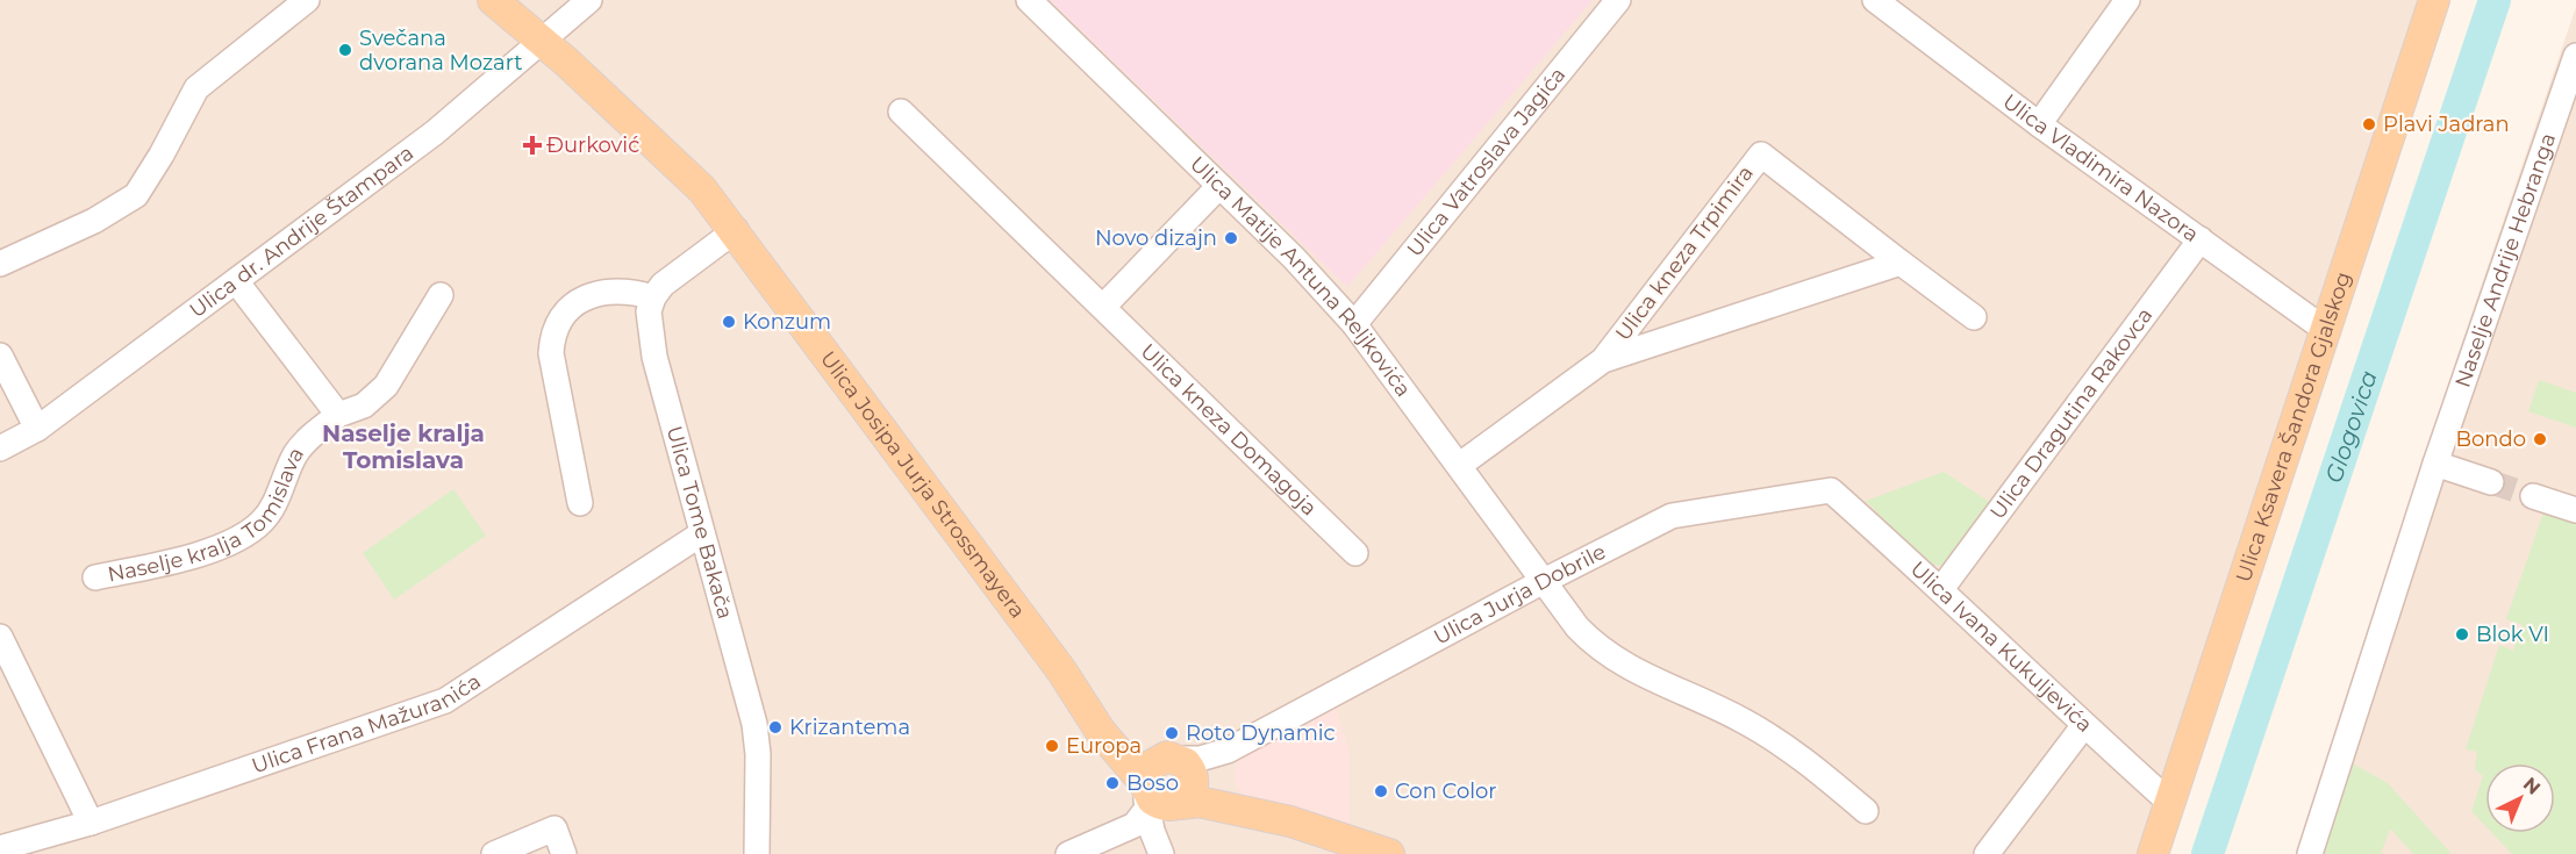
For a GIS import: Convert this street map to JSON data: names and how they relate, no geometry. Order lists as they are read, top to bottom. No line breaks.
{"streets":{"main road":["Ulica Ksavera Šandora Gjalskog","Ulica Josipa Jurja Strossmayera"],"street":["Ulica Vatroslava Jagića","Ulica Vladimira Nazora","Ulica dr. Andrije Štampara","Ulica kneza Trpimira","Naselje Andrije Hebranga","Ulica Matije Antuna Reljkovića","Ulica Dragutina Rakovca","Ulica kneza Domagoja","Naselje kralja Tomislava","Ulica Tome Bakača","Ulica Jurja Dobrile","Ulica Ivana Kukuljevića","Ulica Frana Mažuranića"]},"crossings":[["Ulica Vatroslava Jagića","Ulica Matije Antuna Reljkovića"],["Ulica Vladimira Nazora","Ulica Dragutina Rakovca"],["Ulica Vladimira Nazora","Ulica Ksavera Šandora Gjalskog"],["Ulica dr. Andrije Štampara","Ulica Josipa Jurja Strossmayera"],["Ulica kneza Trpimira","Ulica Matije Antuna Reljkovića"],["Ulica Matije Antuna Reljkovića","Ulica Jurja Dobrile"],["Ulica Dragutina Rakovca","Ulica Ivana Kukuljevića"],["Ulica Ksavera Šandora Gjalskog","Ulica Ivana Kukuljevića"],["Ulica Josipa Jurja Strossmayera","Ulica Jurja Dobrile"],["Ulica Tome Bakača","Ulica Frana Mažuranića"],["Ulica Jurja Dobrile","Ulica Ivana Kukuljevića"]],"districts":["Naselje kralja Tomislava"],"water":["Glogovica"],"places":{"other":["Svečana dvorana Mozart","Plavi Jadran","Novo dizajn","Konzum","Bondo","Blok VI","Krizantema","Roto Dynamic","Europa","Boso","Con Color"],"health":["Đurković"]},"north":"top right"}
